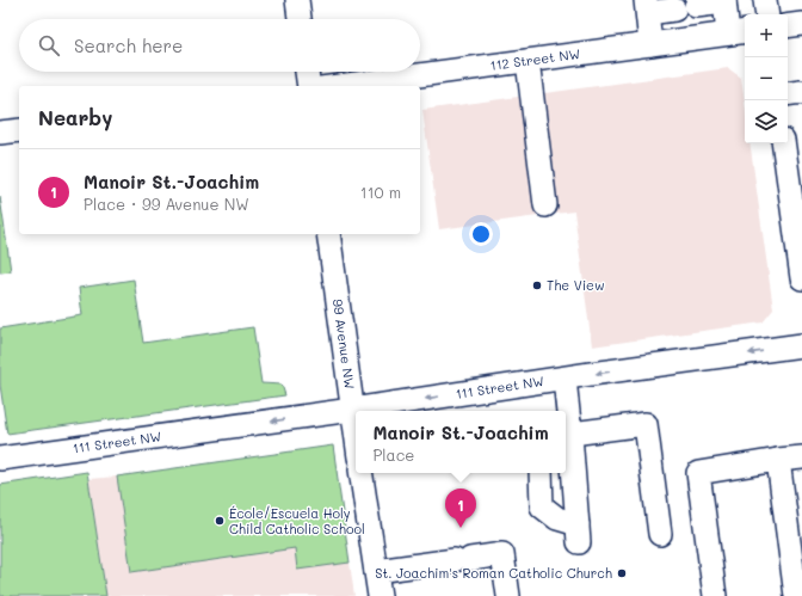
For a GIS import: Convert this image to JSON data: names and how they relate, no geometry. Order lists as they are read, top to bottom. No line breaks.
{"streets":{"street":["112 Street NW","99 Avenue NW","111 Street NW"]},"crossings":[["99 Avenue NW","111 Street NW"]],"one_way":["111 Street NW"],"places":["The View","École/Escuela Holy Child Catholic School","St. Joachim's Roman Catholic Church"],"page":{"map_buttons":["+","−"],"search":"Search here","heading":"Nearby","list":[{"mark":"1","name":"Manoir St.-Joachim","note":"Place · 99 Avenue NW","value":"110 m"}],"popup":["Manoir St.-Joachim","Place"],"pins":"1"}}
